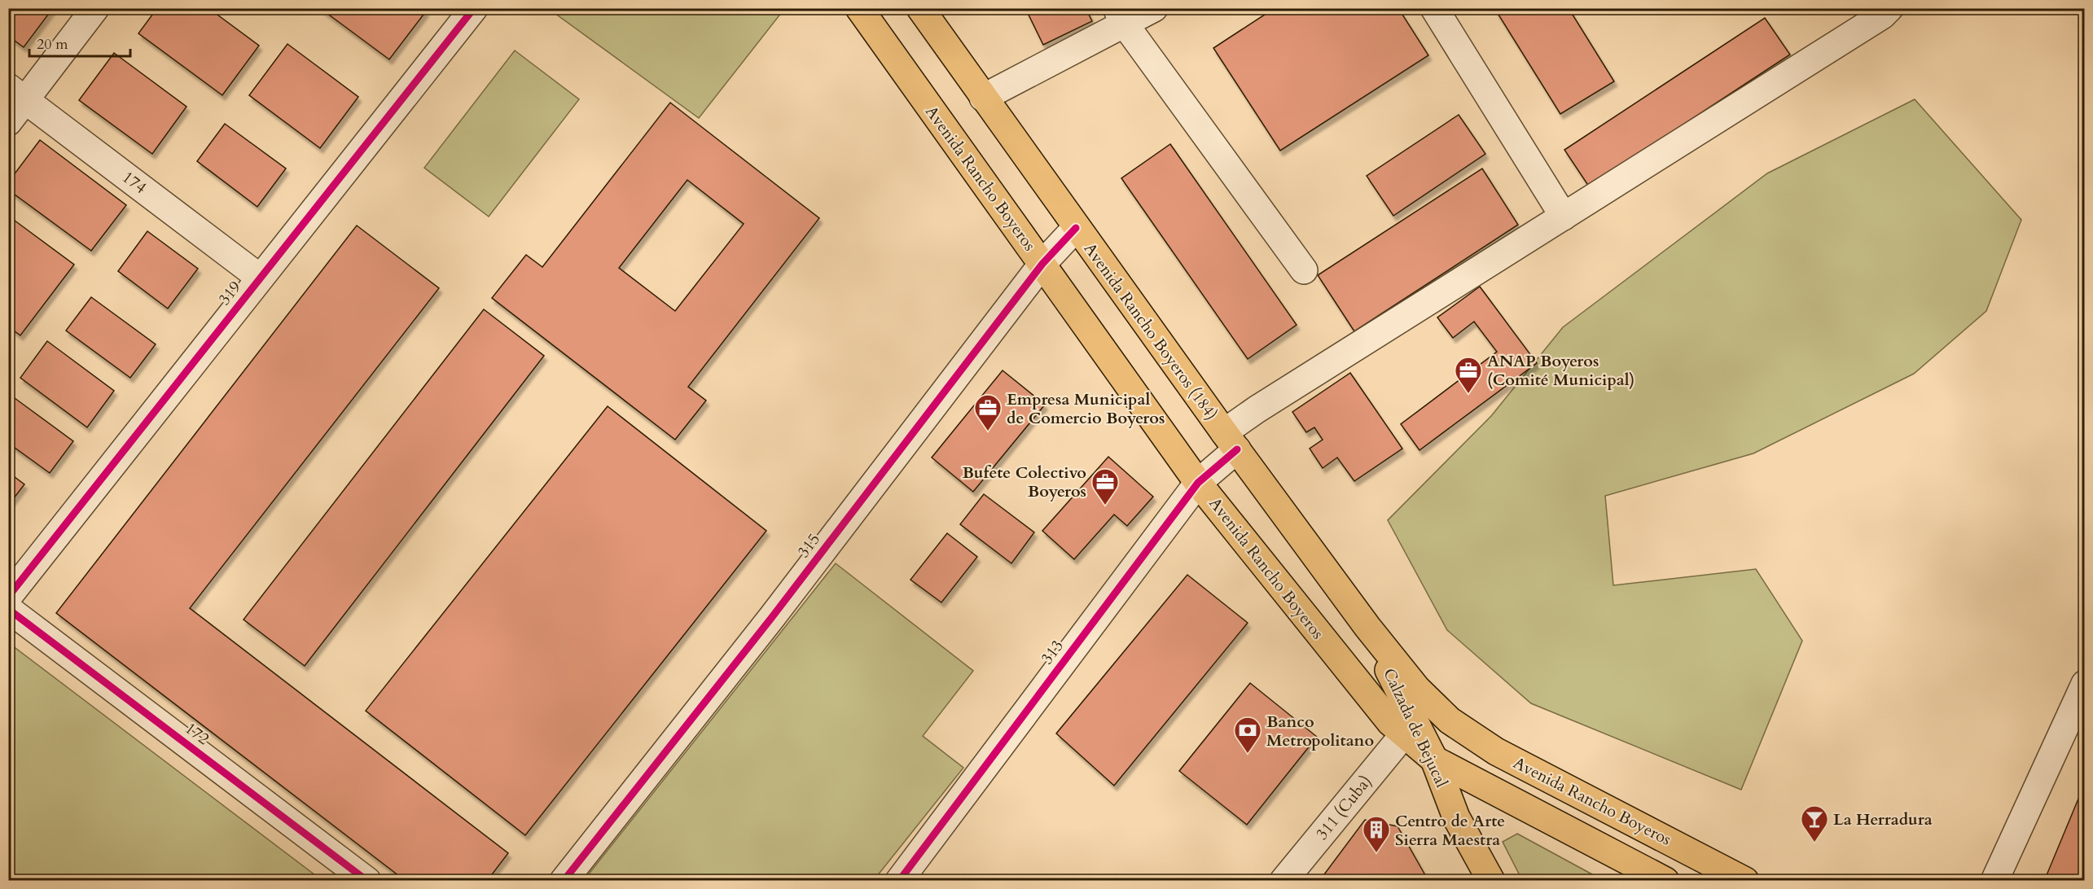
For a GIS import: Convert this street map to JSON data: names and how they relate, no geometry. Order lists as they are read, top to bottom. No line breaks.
{"streets":{"main road":["Avenida Rancho Boyeros","Avenida Rancho Boyeros (184)","Calzada de Bejucal"],"street":["174","319","315","313","172","311 (Cuba)"]},"crossings":[["Avenida Rancho Boyeros","Avenida Rancho Boyeros (184)"],["Avenida Rancho Boyeros","315"],["Avenida Rancho Boyeros","313"],["Avenida Rancho Boyeros","Calzada de Bejucal"],["Avenida Rancho Boyeros","311 (Cuba)"],["174","319"],["Avenida Rancho Boyeros (184)","315"],["Avenida Rancho Boyeros (184)","313"],["Avenida Rancho Boyeros (184)","Calzada de Bejucal"]],"places":{"office":["ANAP Boyeros (Comité Municipal)","Empresa Municipal de Comercio Boyeros","Bufete Colectivo Boyeros"],"bank":["Banco Metropolitano"],"bar":["La Herradura"],"building":["Centro de Arte Sierra Maestra"]},"scale_bar":"20 m"}
